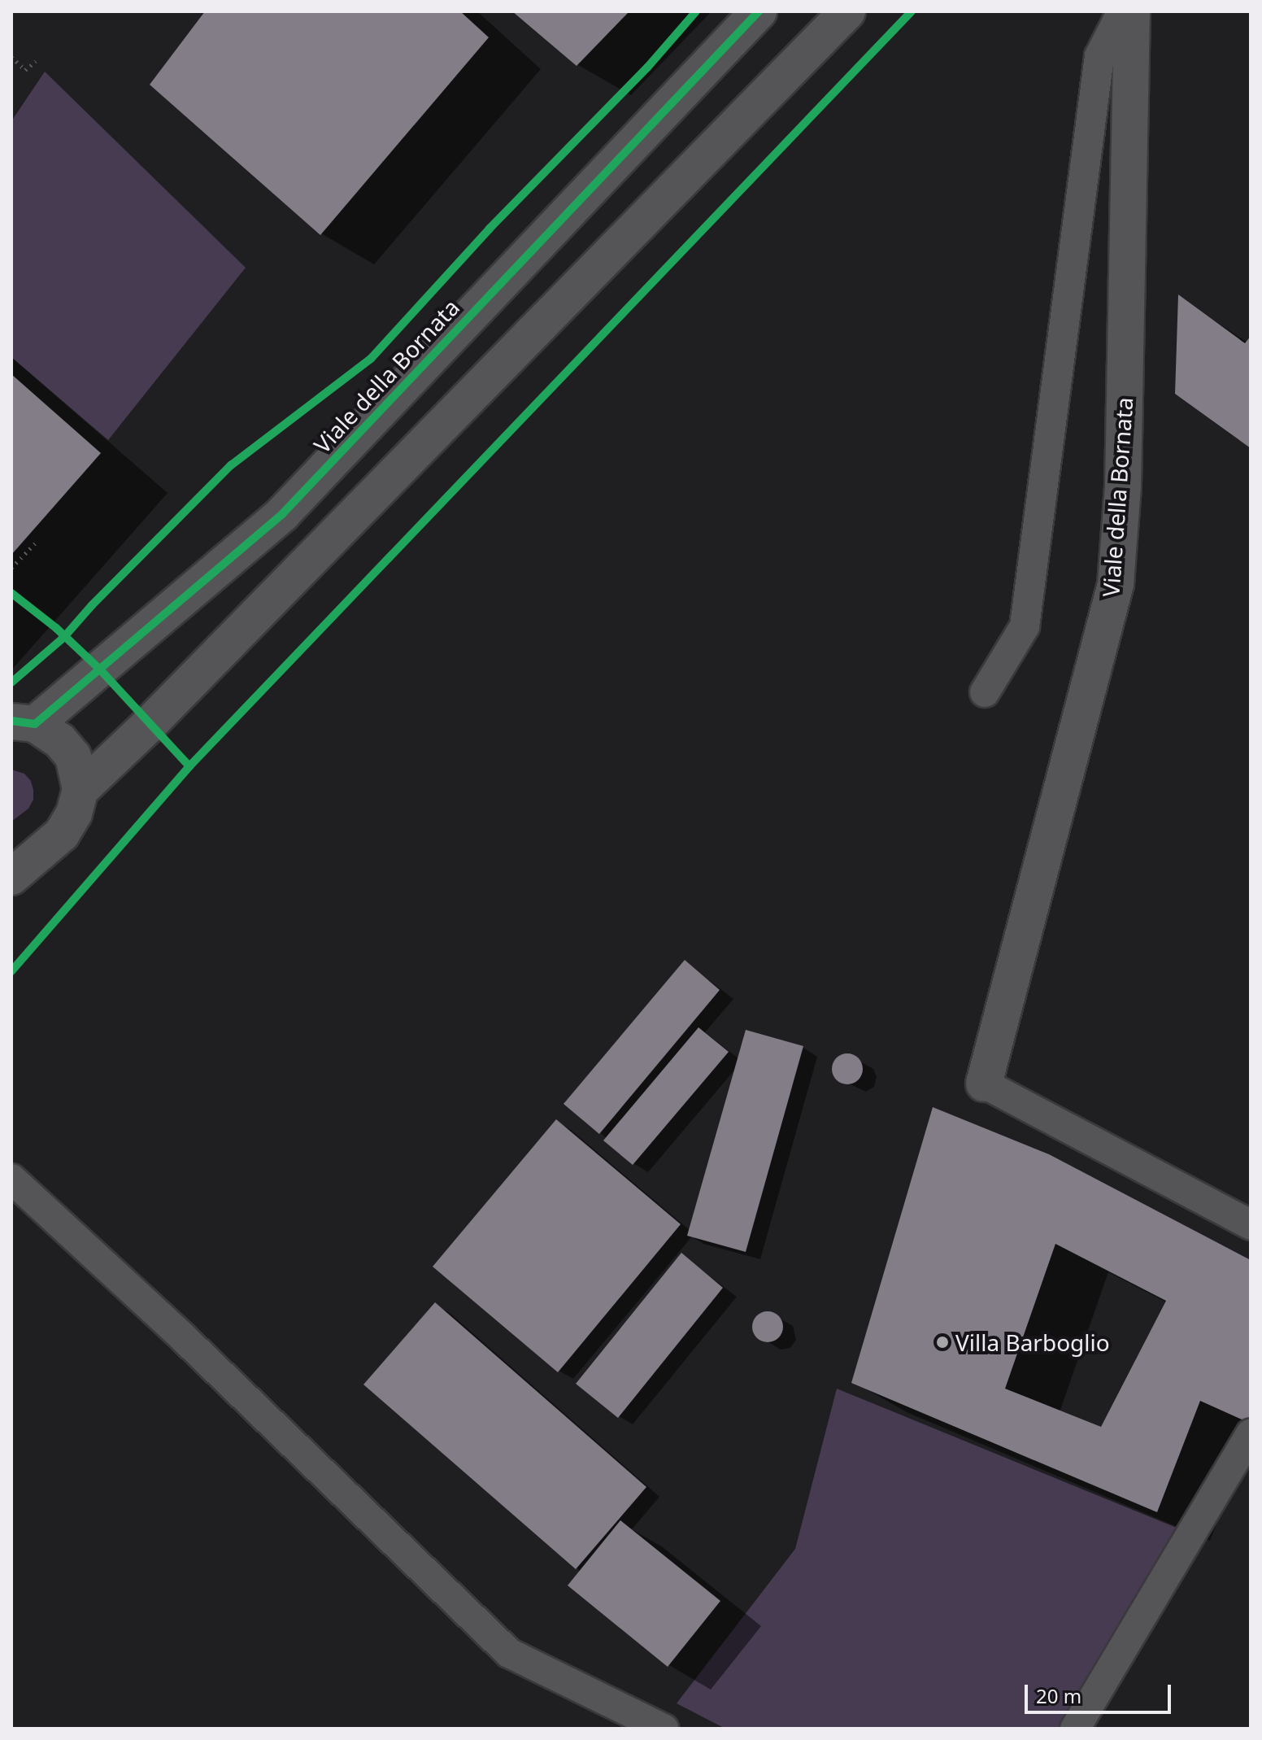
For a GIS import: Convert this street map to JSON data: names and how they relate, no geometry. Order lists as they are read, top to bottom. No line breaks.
{"streets":{"main road":["Viale della Bornata"]},"places":["Villa Barboglio"],"scale_bar":"20 m"}
